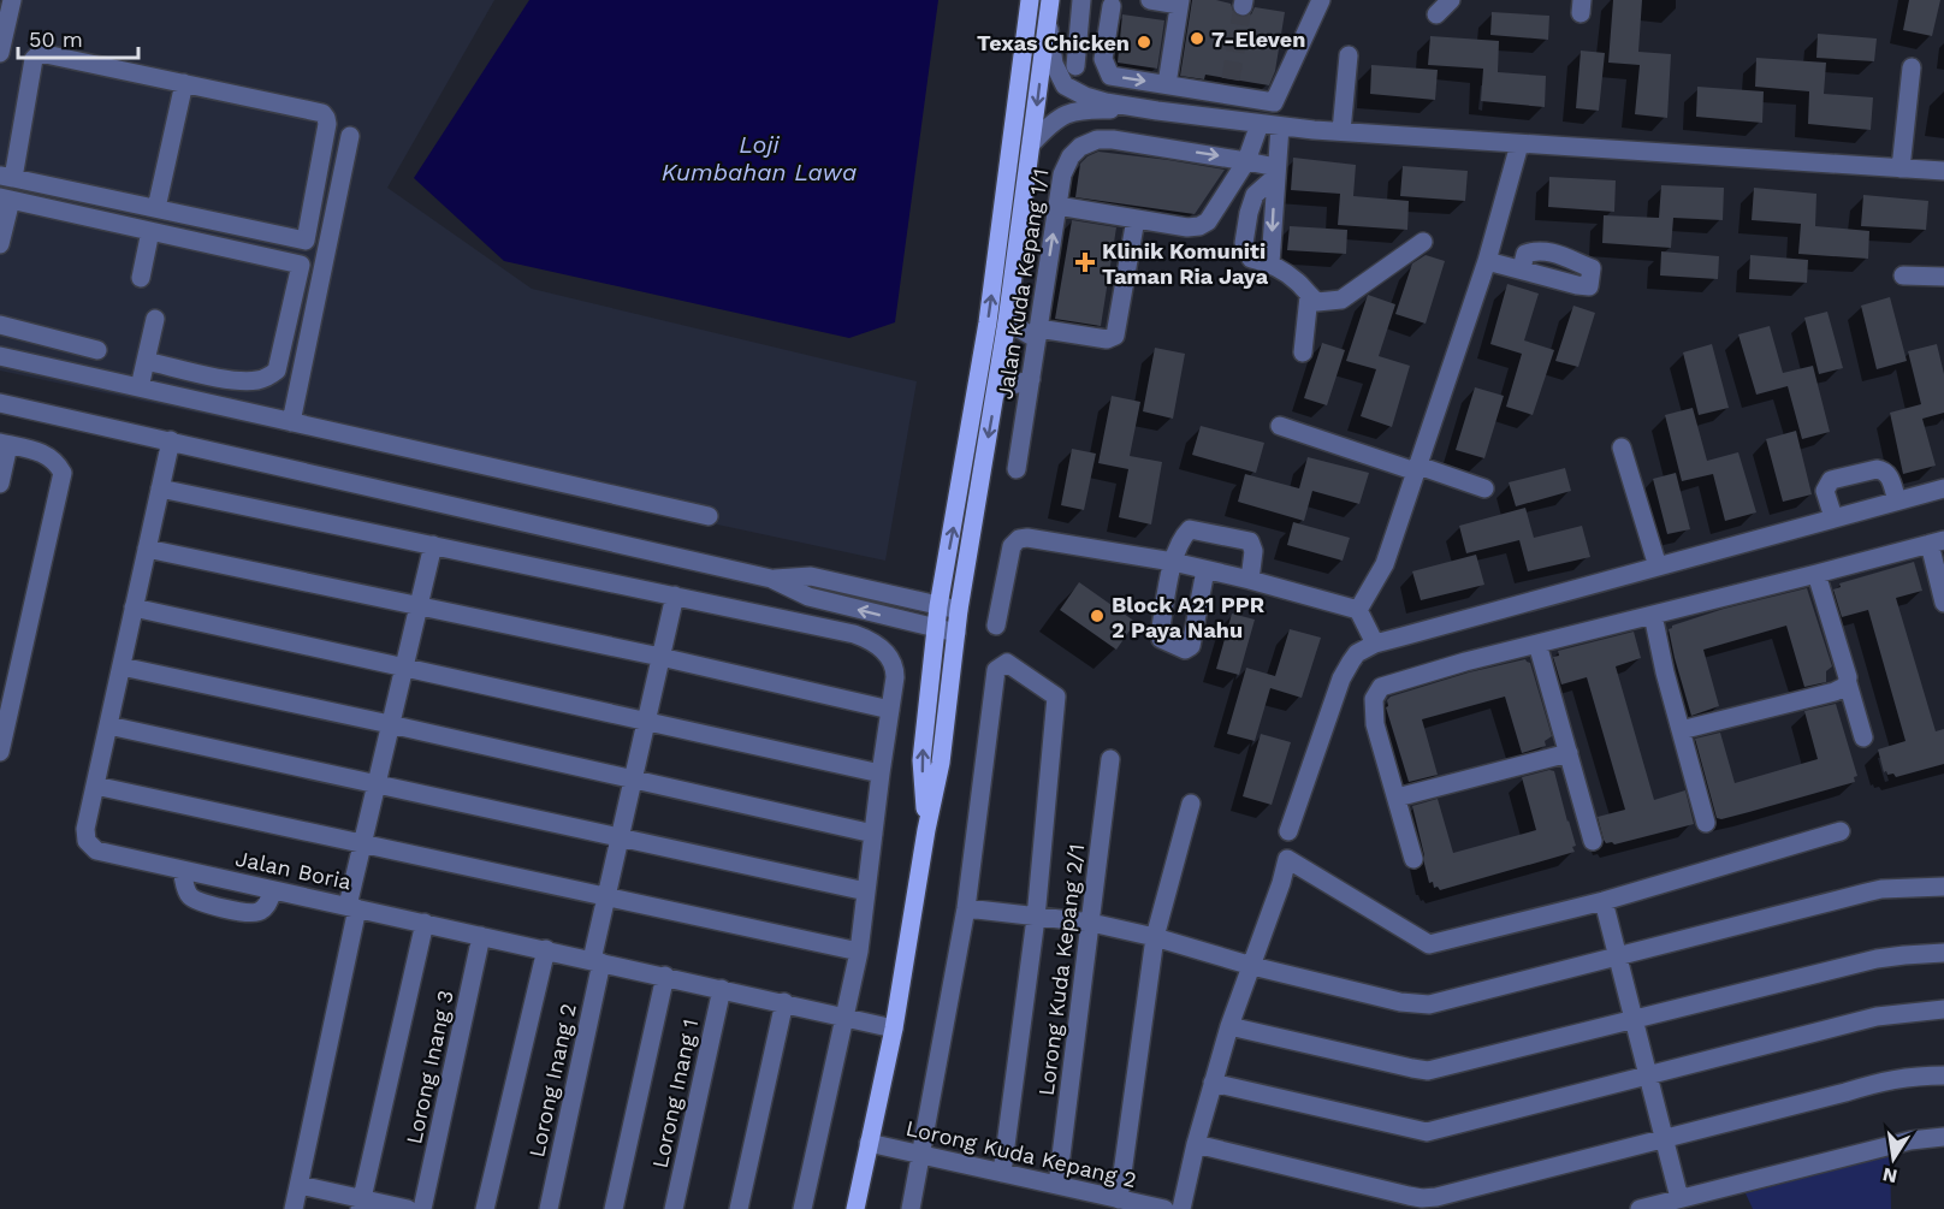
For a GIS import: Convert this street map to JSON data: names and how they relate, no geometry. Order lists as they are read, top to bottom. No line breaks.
{"streets":{"street":["Jalan Kuda Kepang 1/1","Jalan Boria","Lorong Kuda Kepang 2/1","Lorong Inang 3","Lorong Inang 2","Lorong Inang 1","Lorong Kuda Kepang 2"]},"crossings":[["Jalan Boria","Lorong Inang 3"],["Jalan Boria","Lorong Inang 2"],["Jalan Boria","Lorong Inang 1"],["Lorong Kuda Kepang 2/1","Lorong Kuda Kepang 2"]],"water":["Loji Kumbahan Lawa"],"places":{"other":["7-Eleven","Texas Chicken","Block A21 PPR 2 Paya Nahu"],"health":["Klinik Komuniti Taman Ria Jaya"]},"scale_bar":"50 m","north":"bottom"}
